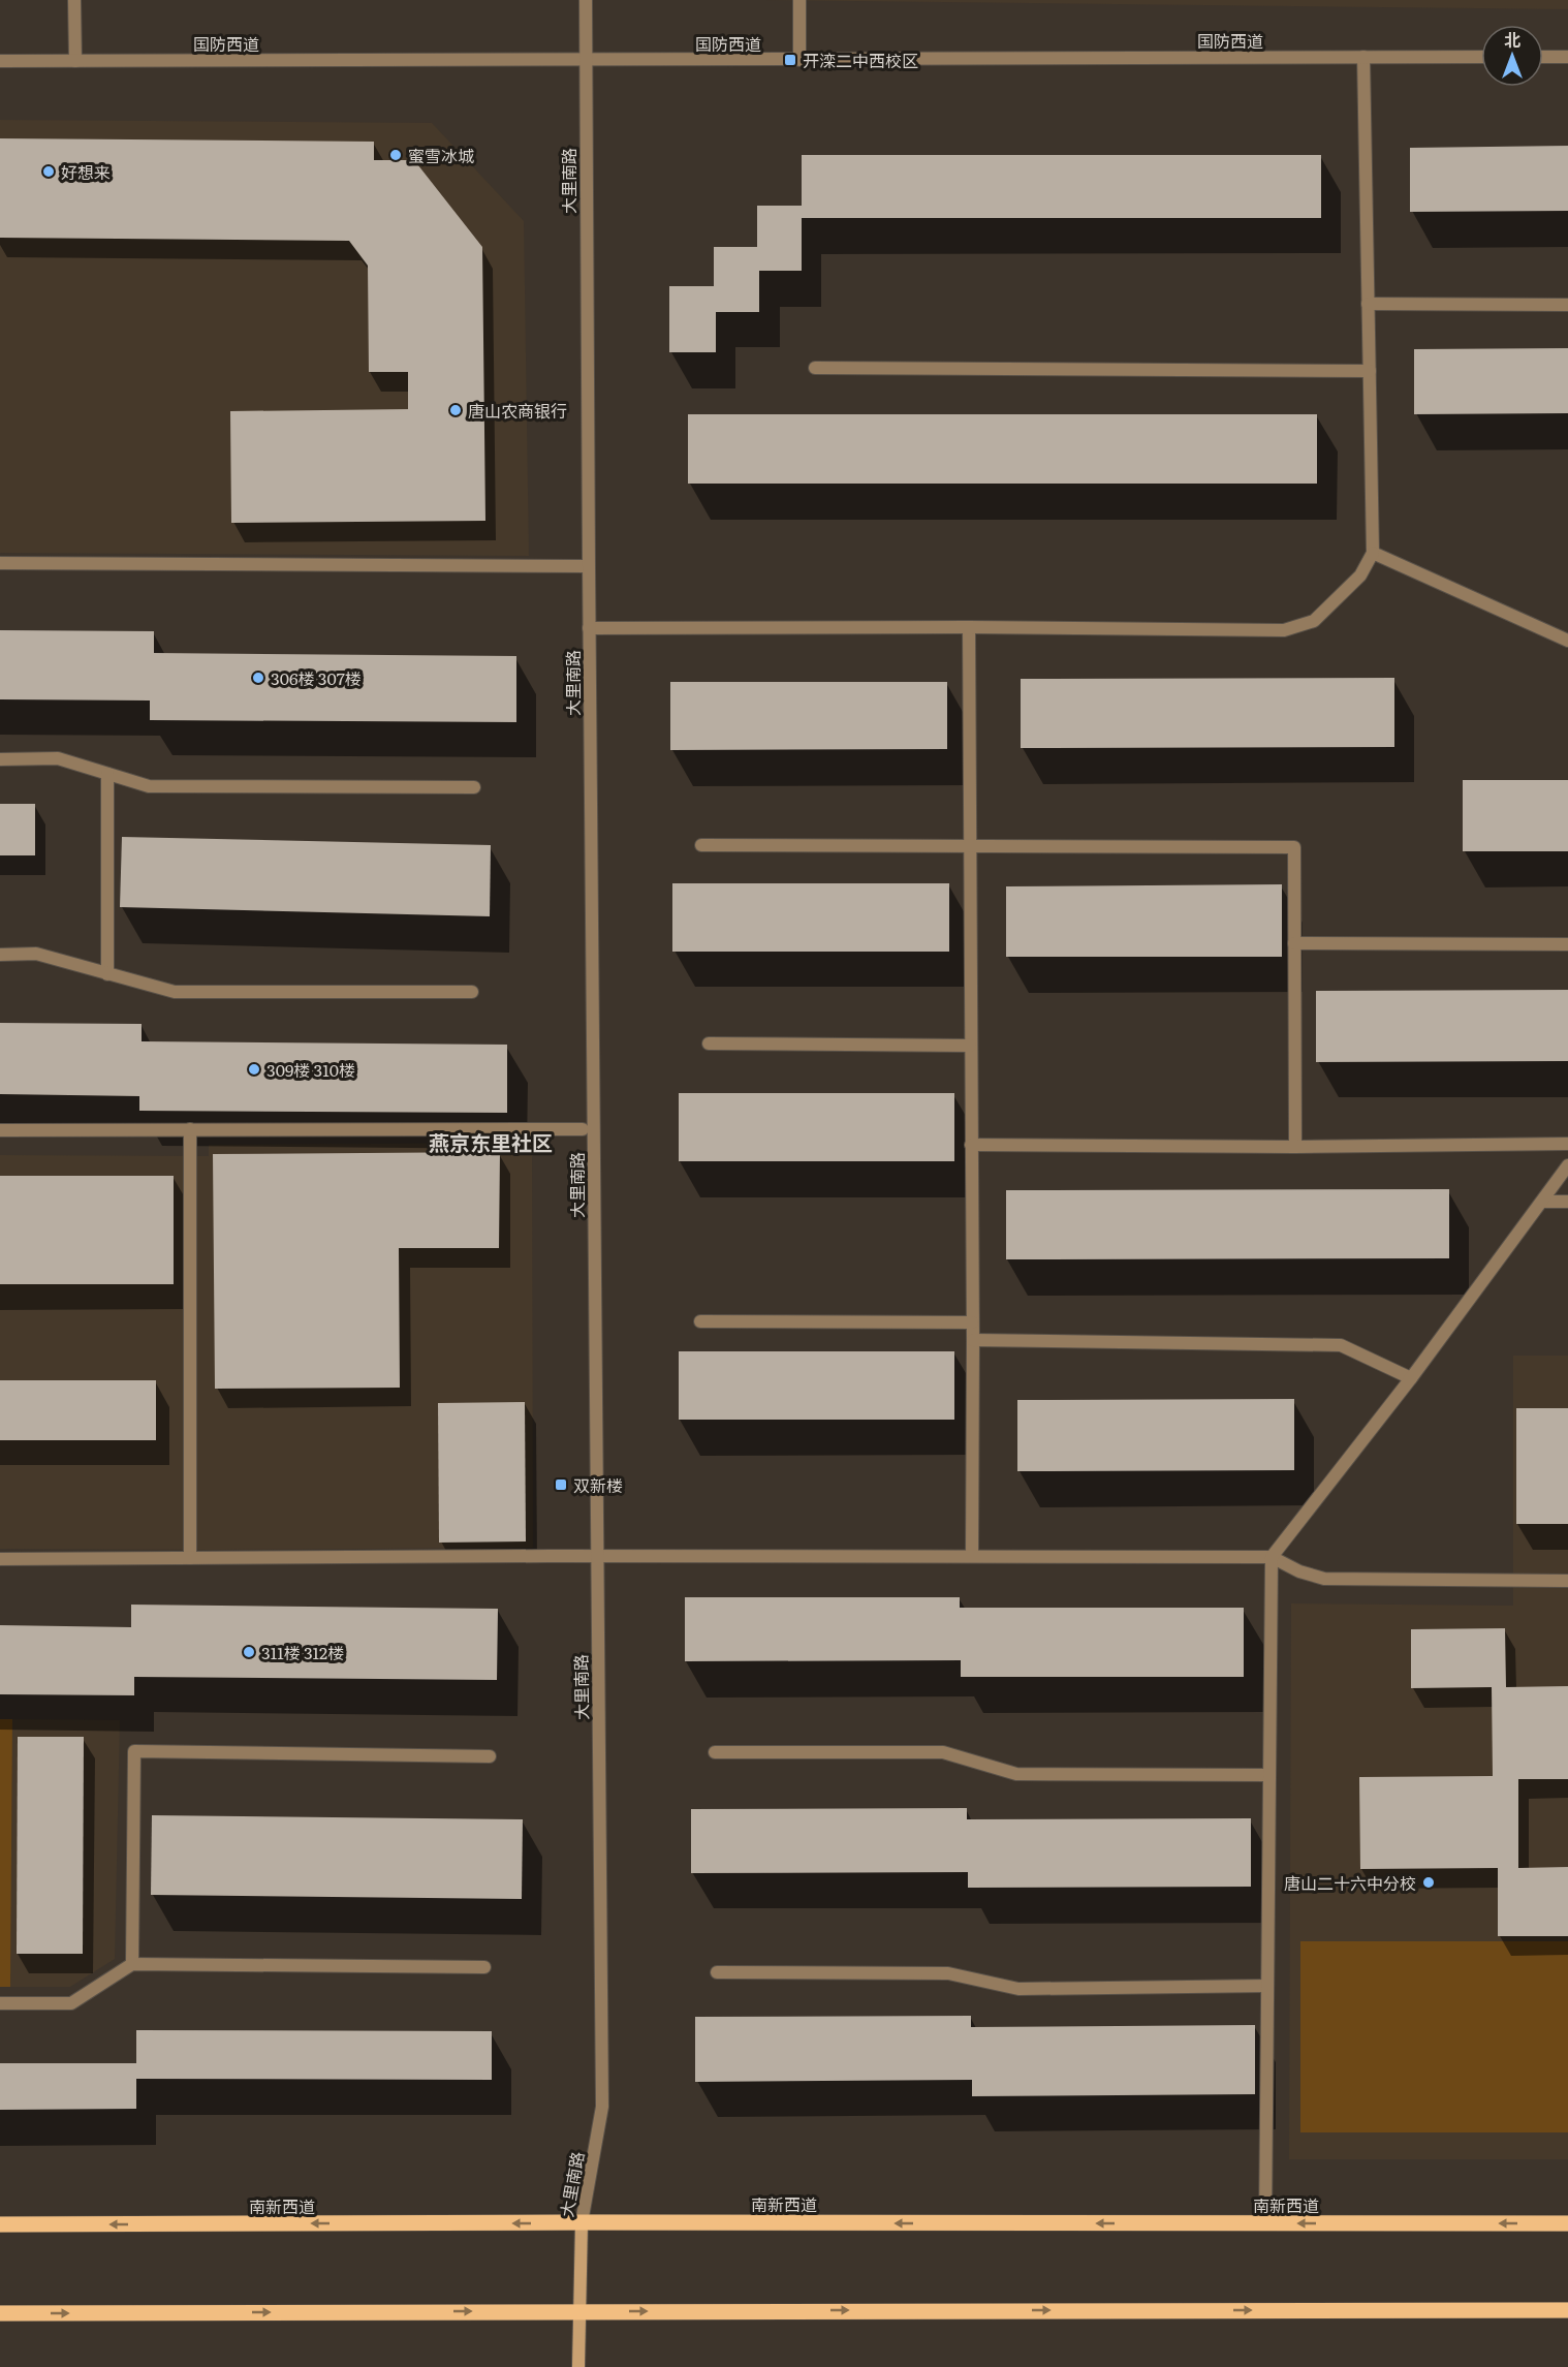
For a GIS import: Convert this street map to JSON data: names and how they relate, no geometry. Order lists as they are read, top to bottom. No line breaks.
{"streets":{"main road":["大里南路","南新西道"],"street":["国防西道"]},"crossings":[["国防西道","大里南路"],["大里南路","南新西道"]],"districts":["燕京东里社区"],"places":{"transit":["开滦二中西校区","双新楼"],"other":["蜜雪冰城","好想来","唐山农商银行","306楼 307楼","309楼 310楼","311楼 312楼","唐山二十六中分校"]},"north":"top"}
